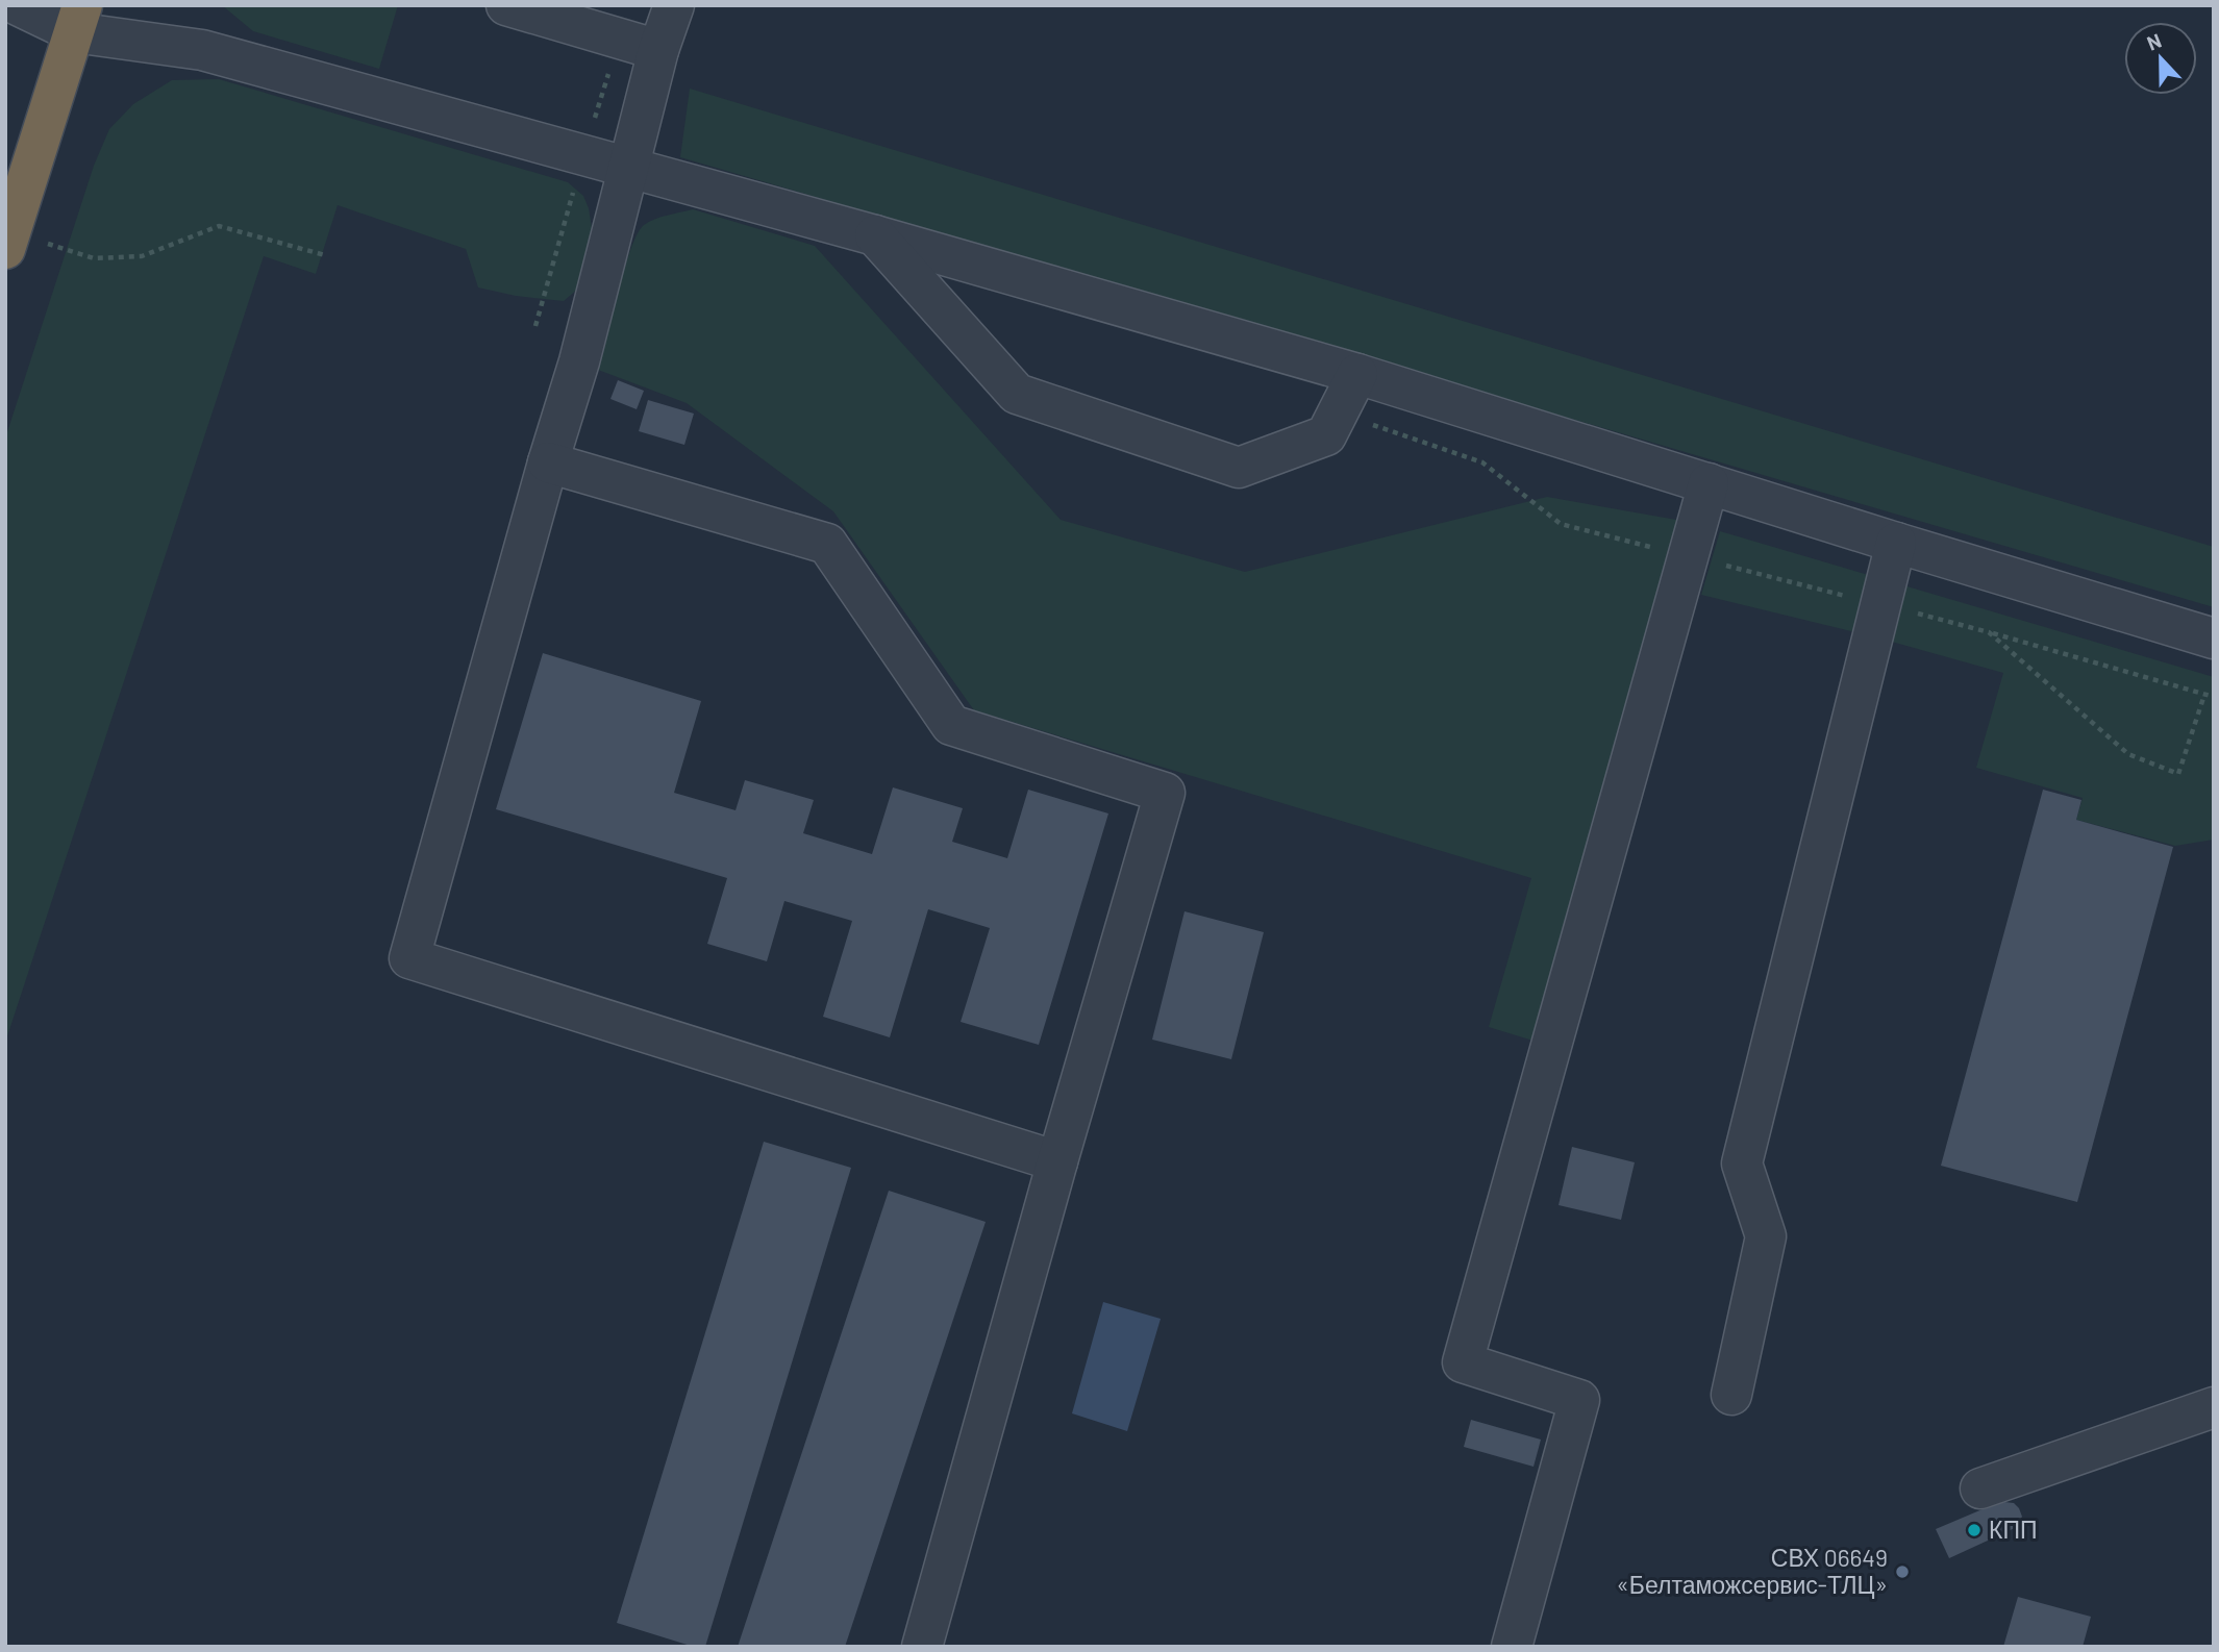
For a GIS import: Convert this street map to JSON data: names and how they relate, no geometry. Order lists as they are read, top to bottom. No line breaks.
{"places":["КПП","СВХ 06649 «Белтаможсервис-ТЛЦ»"],"north":"top"}
